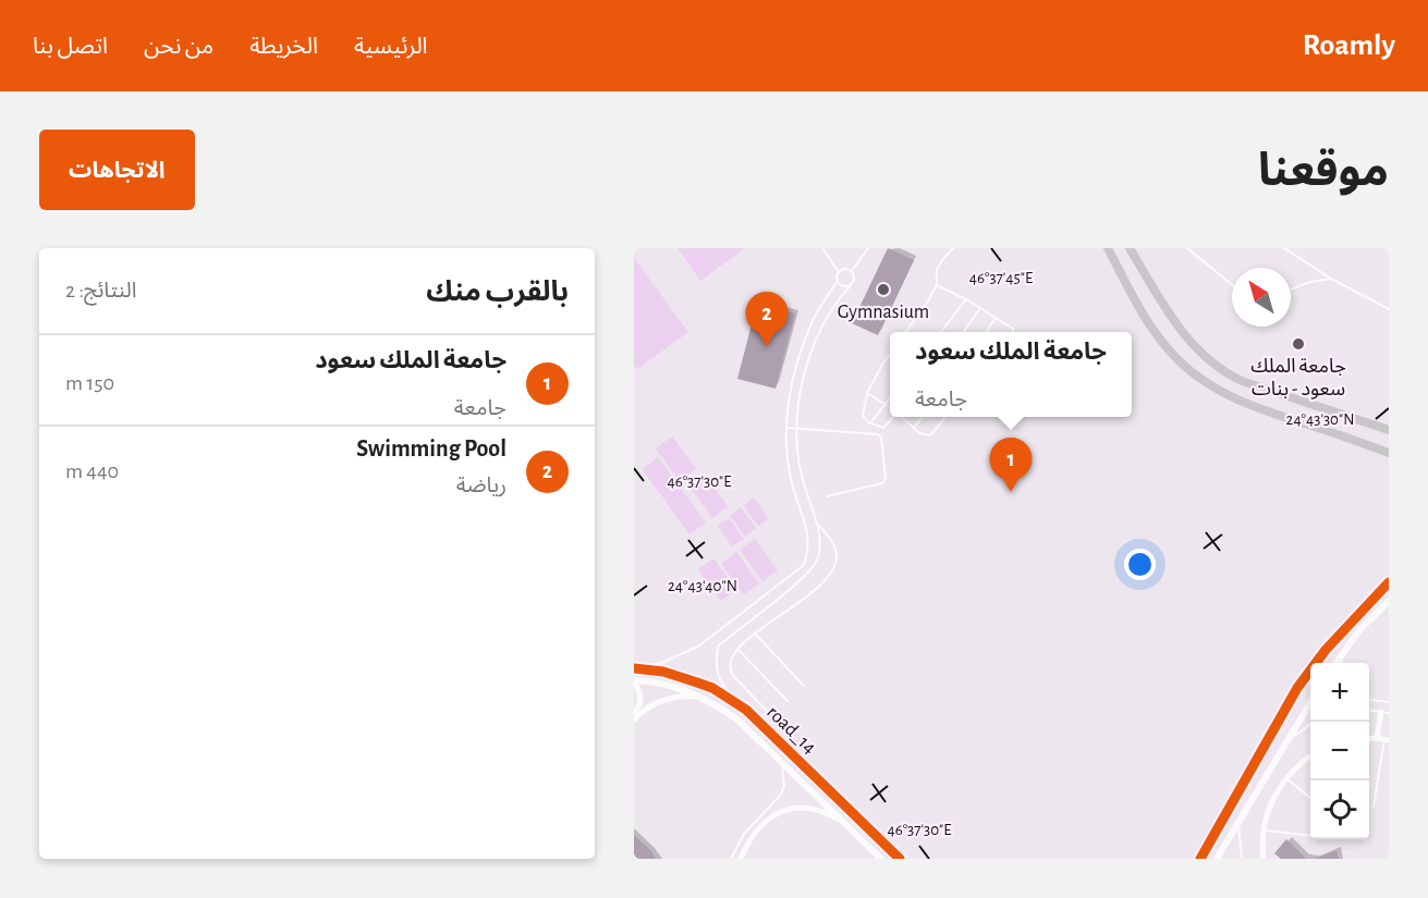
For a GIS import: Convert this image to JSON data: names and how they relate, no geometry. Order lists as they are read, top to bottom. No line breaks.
{"streets":{"street":["road_14"]},"places":["Gymnasium","جامعة الملك سعود - بنات"],"north":"top left","page":{"header":"Roamly","nav":["الرئيسية","الخريطة","من نحن","اتصل بنا"],"title":"موقعنا","buttons":"الاتجاهات","heading":["بالقرب منك","النتائج: 2"],"pins":["2","1"],"popup":["جامعة الملك سعود","جامعة"],"list":[{"mark":"1","name":"جامعة الملك سعود","note":"جامعة","value":"150 m"},{"mark":"2","name":"Swimming Pool","note":"رياضة","value":"440 m"}],"map_buttons":["+","−"]},"coordinates":["46°37'45\"E","24°43'30\"N","46°37'30\"E","24°43'40\"N"]}
